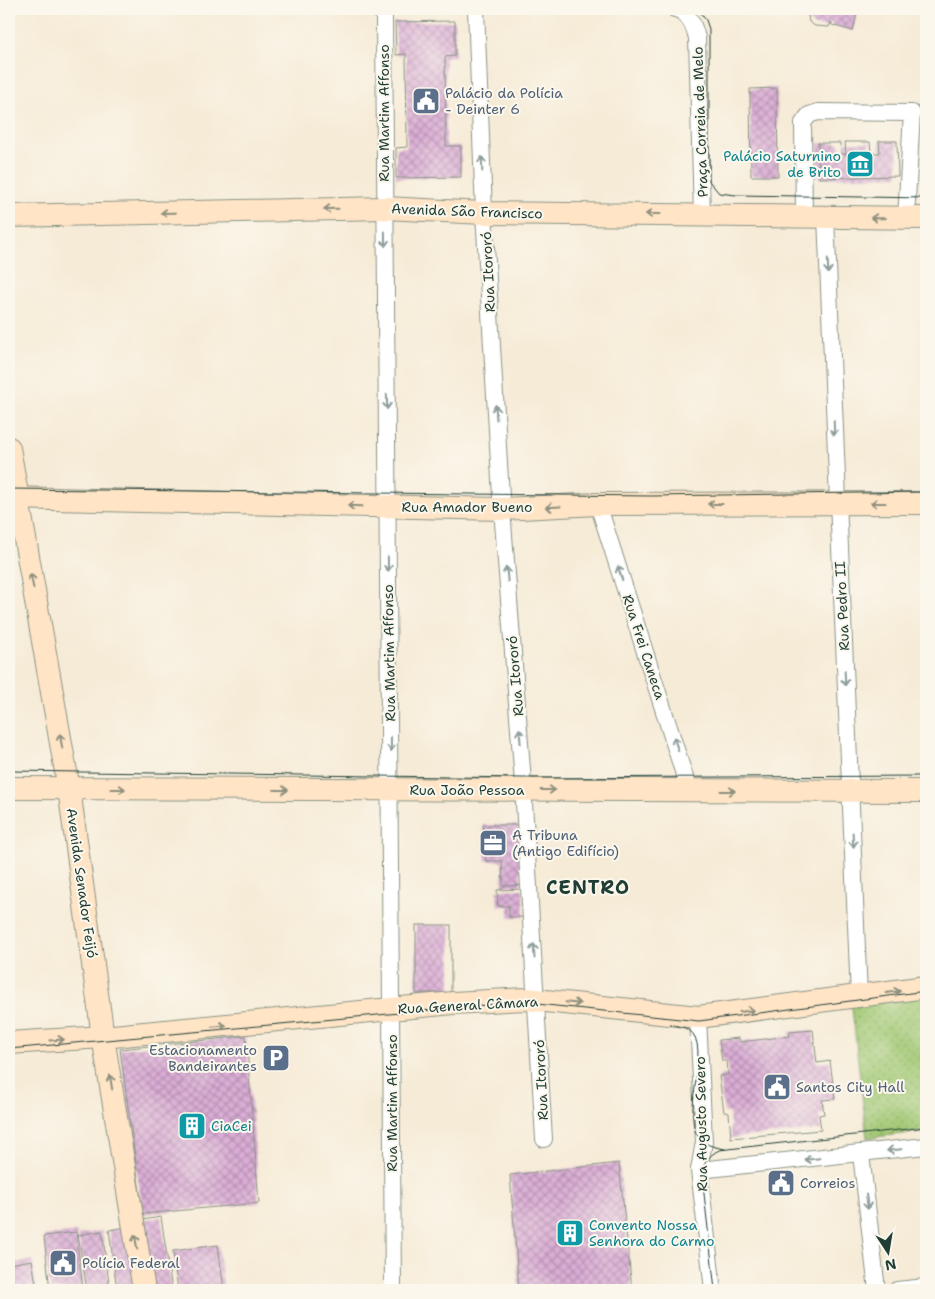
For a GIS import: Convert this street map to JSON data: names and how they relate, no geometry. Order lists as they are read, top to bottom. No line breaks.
{"streets":{"street":["Rua Martim Affonso","Praça Correia de Melo","Avenida São Francisco","Rua Itororó","Rua Amador Bueno","Rua Pedro II","Rua Frei Caneca","Rua João Pessoa","Avenida Senador Feijó","Rua General Câmara","Rua Augusto Severo"]},"crossings":[["Rua Martim Affonso","Avenida São Francisco"],["Rua Martim Affonso","Rua Amador Bueno"],["Rua Martim Affonso","Rua João Pessoa"],["Rua Martim Affonso","Rua General Câmara"],["Praça Correia de Melo","Avenida São Francisco"],["Avenida São Francisco","Rua Itororó"],["Avenida São Francisco","Rua Pedro II"],["Rua Itororó","Rua Amador Bueno"],["Rua Itororó","Rua João Pessoa"],["Rua Itororó","Rua General Câmara"],["Rua Amador Bueno","Rua Pedro II"],["Rua Amador Bueno","Rua Frei Caneca"],["Rua Amador Bueno","Avenida Senador Feijó"],["Rua Pedro II","Rua João Pessoa"],["Rua Pedro II","Rua General Câmara"],["Rua Frei Caneca","Rua João Pessoa"],["Rua João Pessoa","Avenida Senador Feijó"],["Avenida Senador Feijó","Rua General Câmara"],["Rua General Câmara","Rua Augusto Severo"]],"one_way":["Rua Martim Affonso","Avenida São Francisco","Rua Itororó","Rua Amador Bueno","Rua Pedro II","Rua Frei Caneca","Rua João Pessoa","Avenida Senador Feijó","Rua General Câmara"],"districts":["CENTRO"],"places":{"public building":["Palácio da Polícia - Deinter 6","Santos City Hall","Correios","Polícia Federal"],"museum":["Palácio Saturnino de Brito"],"office":["A Tribuna (Antigo Edifício)"],"parking":["Estacionamento Bandeirantes"],"building":["CiaCei","Convento Nossa Senhora do Carmo"]},"north":"bottom"}
